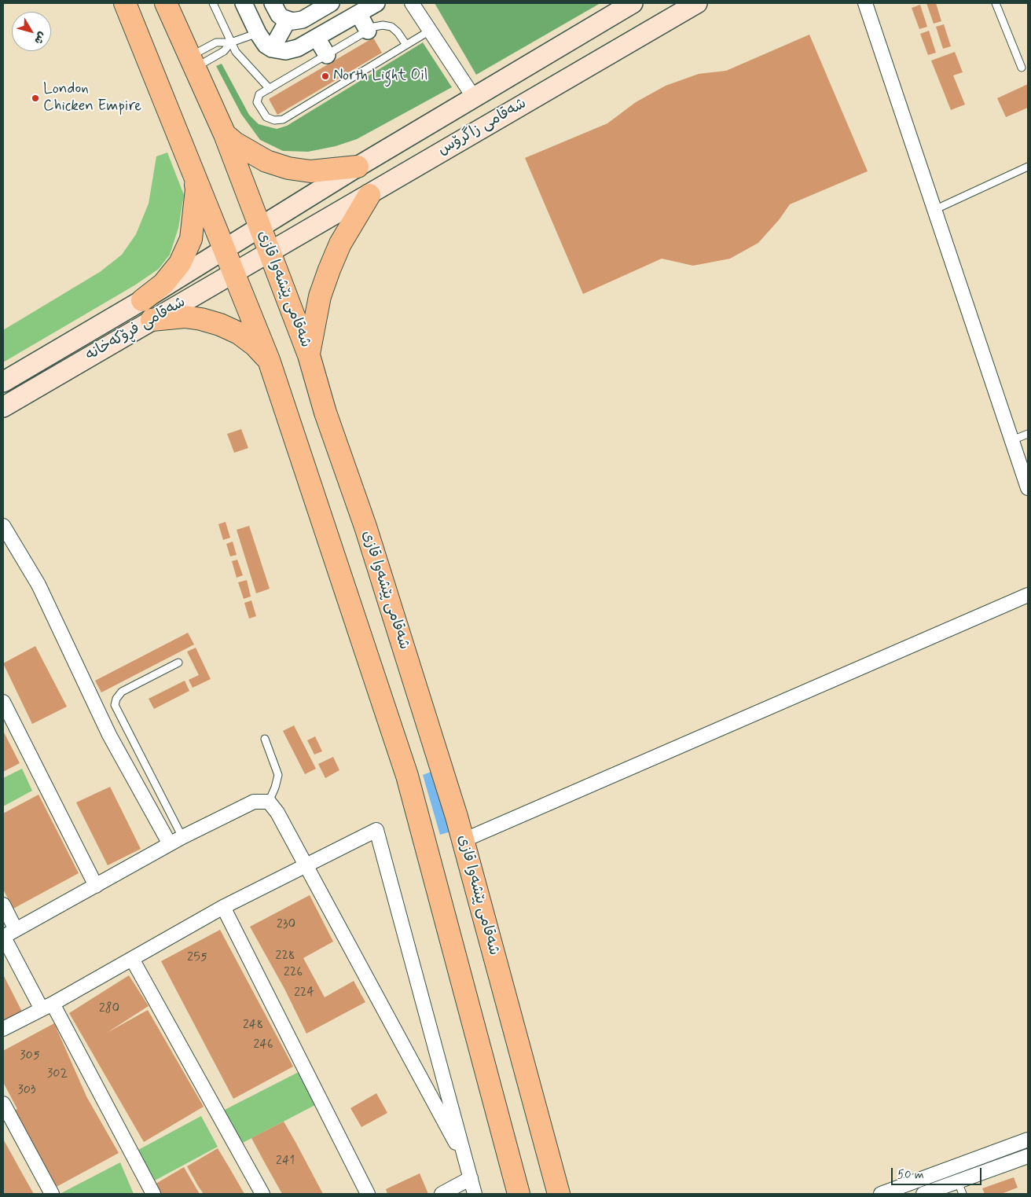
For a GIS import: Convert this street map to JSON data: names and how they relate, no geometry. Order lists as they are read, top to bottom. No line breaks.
{"streets":{"highway":["شەقامی پێشەوا قازی"],"main road":["شەقامی زاگرۆس","شەقامی فڕۆکەخانە"]},"crossings":[["شەقامی زاگرۆس","شەقامی پێشەوا قازی"],["شەقامی زاگرۆس","شەقامی فڕۆکەخانە"],["شەقامی پێشەوا قازی","شەقامی فڕۆکەخانە"]],"places":["North Light Oil","London Chicken Empire"],"house_numbers":["230","228","255","226","224","280","248","246","305","302","303","241"],"scale_bar":"50 m","north":"bottom right"}
